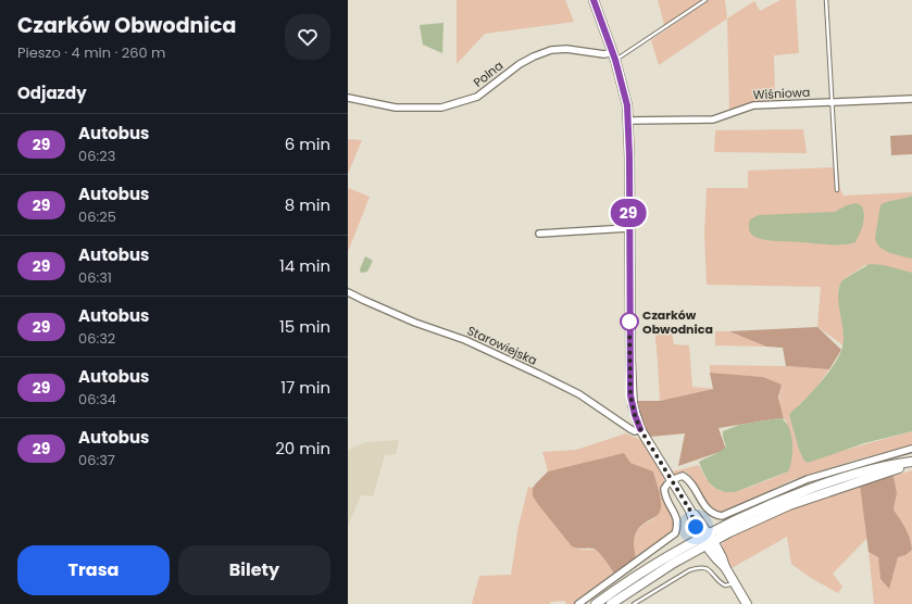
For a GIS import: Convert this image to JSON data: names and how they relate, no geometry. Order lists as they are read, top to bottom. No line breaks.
{"streets":{"street":["Polna","Wiśniowa","Starowiejska"]},"places":["Czarków Obwodnica"],"lines":["bus line 29"],"page":{"heading":[["Czarków Obwodnica","Pieszo · 4 min · 260 m"],"Odjazdy"],"on_map":"29","list":[{"mark":"29","name":"Autobus","note":"06:23","value":"6 min"},{"mark":"29","name":"Autobus","note":"06:25","value":"8 min"},{"mark":"29","name":"Autobus","note":"06:31","value":"14 min"},{"mark":"29","name":"Autobus","note":"06:32","value":"15 min"},{"mark":"29","name":"Autobus","note":"06:34","value":"17 min"},{"mark":"29","name":"Autobus","note":"06:37","value":"20 min"}],"buttons":["Trasa","Bilety"]}}
